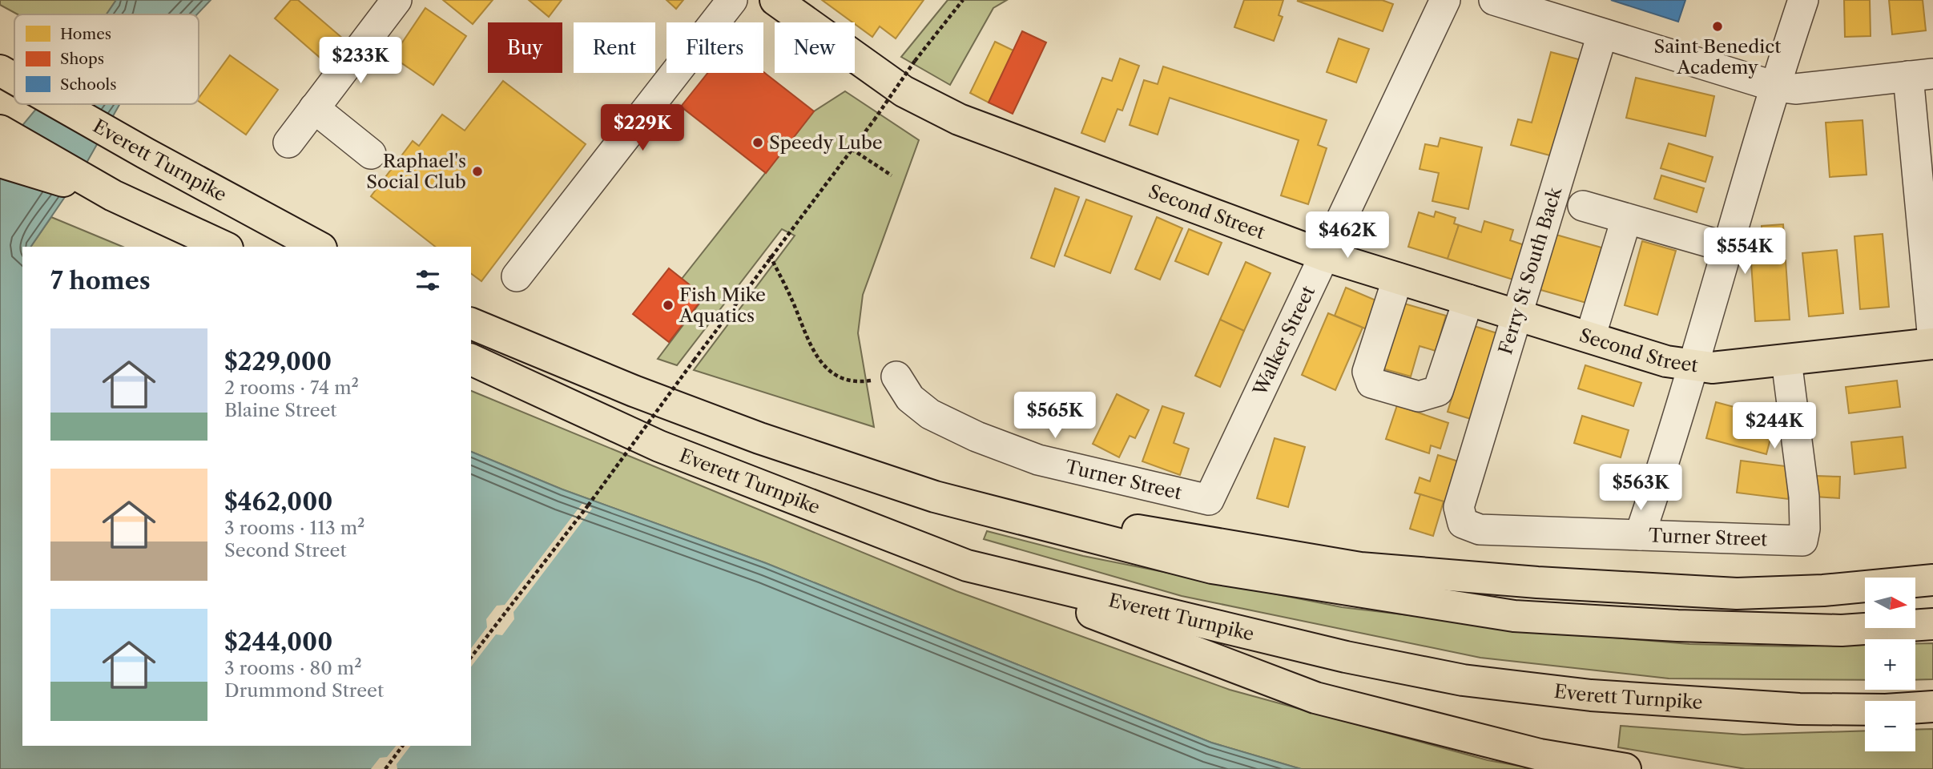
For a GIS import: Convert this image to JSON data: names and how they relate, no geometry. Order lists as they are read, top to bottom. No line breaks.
{"streets":{"main road":["Everett Turnpike","Second Street"],"street":["Ferry St South Back","Walker Street","Turner Street"]},"crossings":[["Second Street","Ferry St South Back"],["Second Street","Walker Street"],["Second Street","Turner Street"],["Ferry St South Back","Turner Street"],["Walker Street","Turner Street"]],"places":["Saint Benedict Academy","Speedy Lube","Raphael's Social Club","Fish Mike Aquatics"],"legend":["Homes","Shops","Schools"],"north":"right","page":{"chip":["Buy","Rent","Filters","New"],"price":["$233K","$229K","$462K","$554K","$565K","$244K","$563K"],"heading":"7 homes","list":[{"name":"$229,000","note":"2 rooms · 74 m² · Blaine Street"},{"name":"$462,000","note":"3 rooms · 113 m² · Second Street"},{"name":"$244,000","note":"3 rooms · 80 m² · Drummond Street"}],"map_buttons":["+","−"]}}
